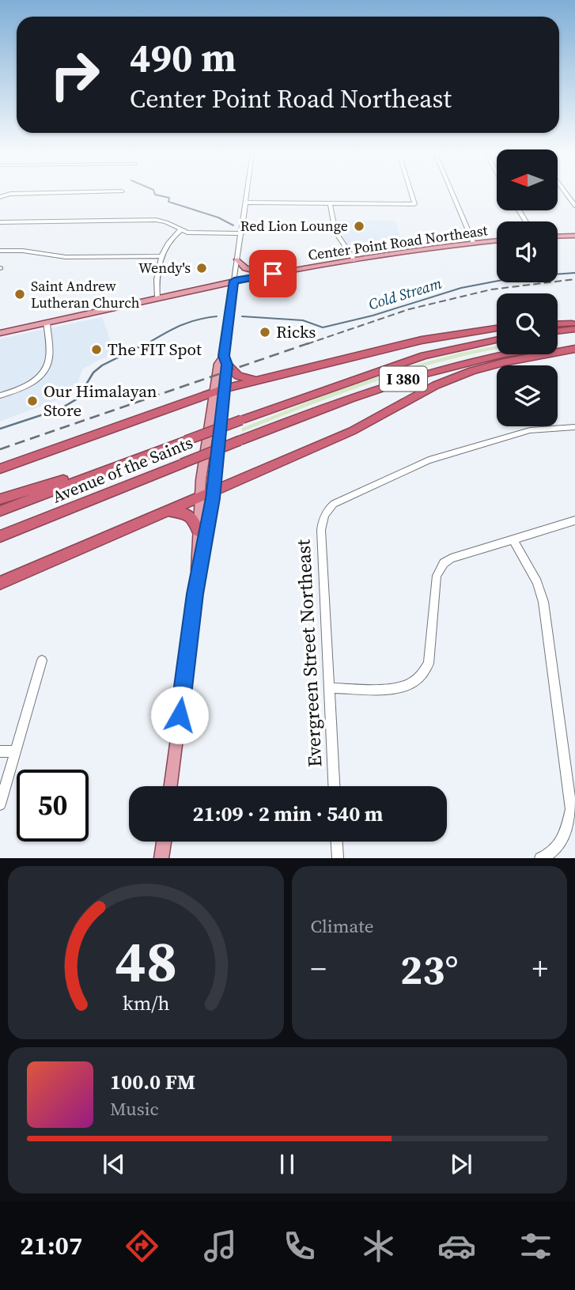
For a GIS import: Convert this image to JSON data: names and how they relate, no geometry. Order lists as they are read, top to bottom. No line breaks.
{"streets":{"highway":["I 380","Avenue of the Saints"],"main road":["Center Point Road Northeast"],"street":["Evergreen Street Northeast"]},"water":["Cold Stream"],"places":["Red Lion Lounge","Wendy's","Saint Andrew Lutheran Church","Ricks","The FIT Spot","Our Himalayan Store"],"north":"left","page":{"turn":["490 m","Center Point Road Northeast"],"limit":"50","trip":"21:09 · 2 min · 540 m","tile":"Climate","heat":["−","23°","+"],"song":["100.0 FM","Music"],"tabs":"21:07","gauge":["48","km/h"]}}
